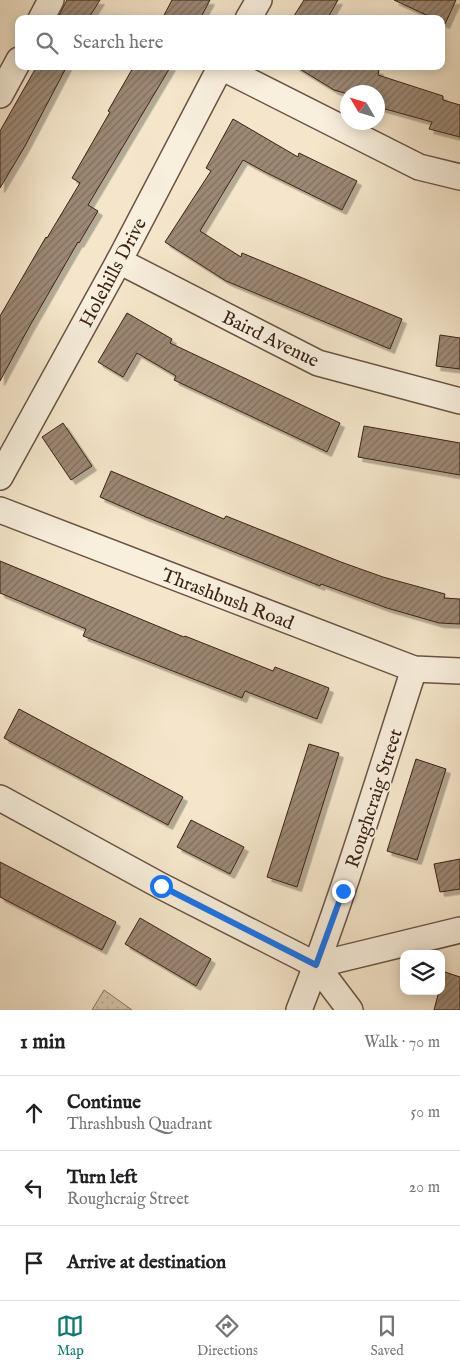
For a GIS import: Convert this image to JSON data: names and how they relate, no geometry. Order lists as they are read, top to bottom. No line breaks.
{"streets":{"street":["Holehills Drive","Baird Avenue","Thrashbush Road","Roughcraig Street"]},"crossings":[["Holehills Drive","Baird Avenue"],["Thrashbush Road","Roughcraig Street"]],"north":"top left","page":{"search":"Search here","heading":["1 min","Walk · 70 m"],"list":[["Continue","Thrashbush Quadrant","50 m"],["Turn left","Roughcraig Street","20 m"],"Arrive at destination"],"nav":["Map","Directions","Saved"]}}
